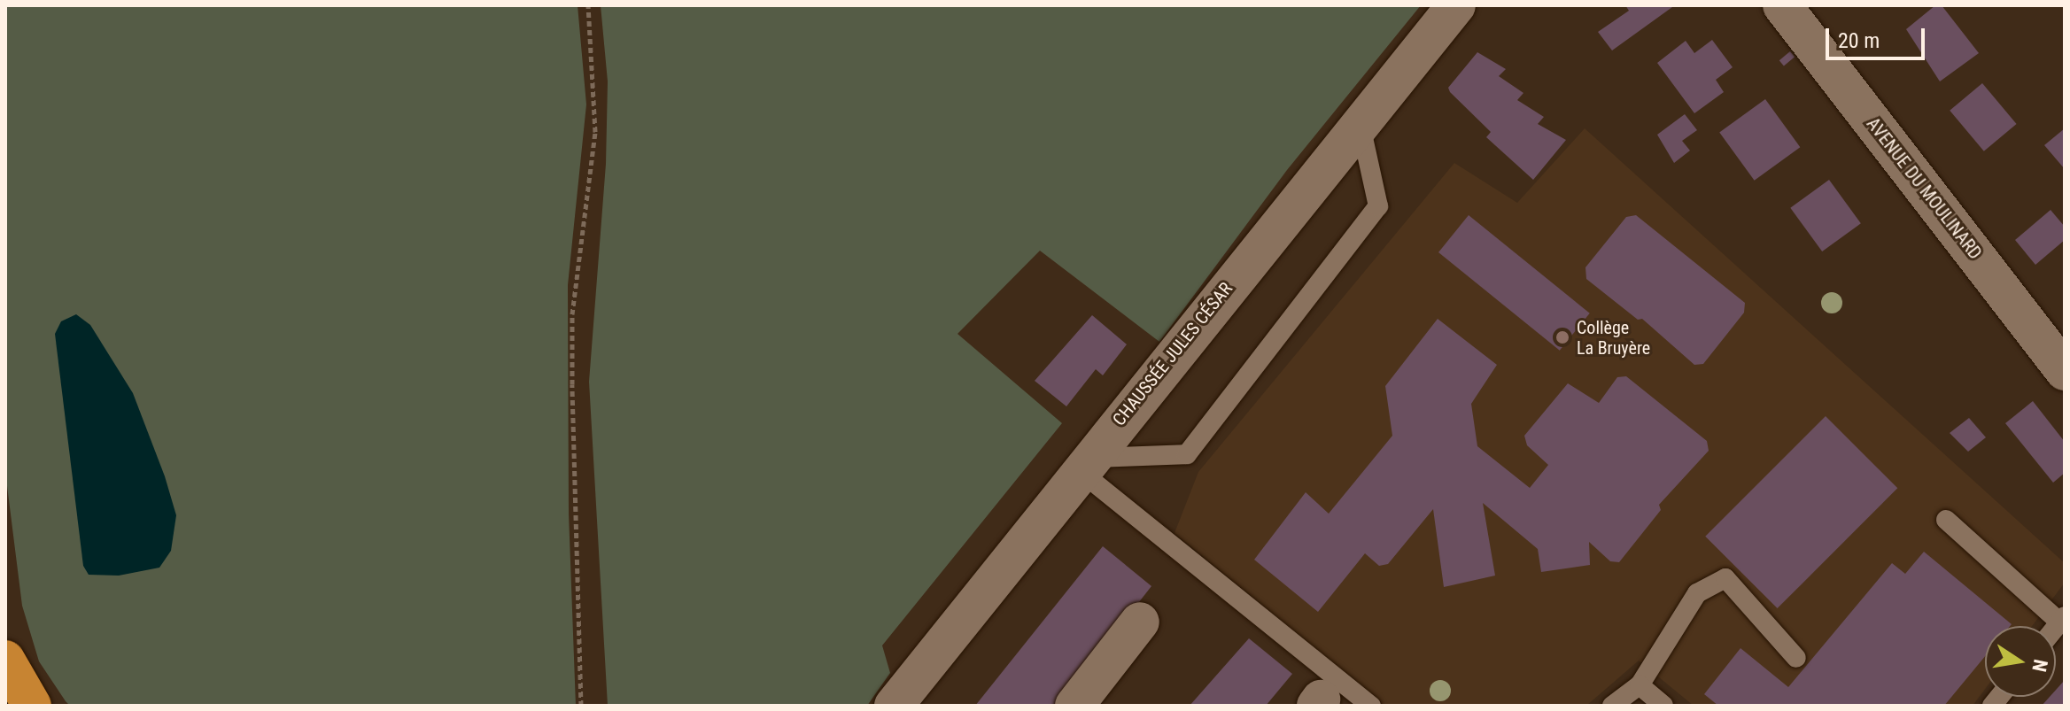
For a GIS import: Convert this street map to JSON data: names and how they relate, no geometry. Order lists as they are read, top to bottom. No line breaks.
{"streets":{"street":["AVENUE DU MOULINARD","CHAUSSÉE JULES CÉSAR"]},"places":["Collège La Bruyère"],"scale_bar":"20 m","north":"right"}
